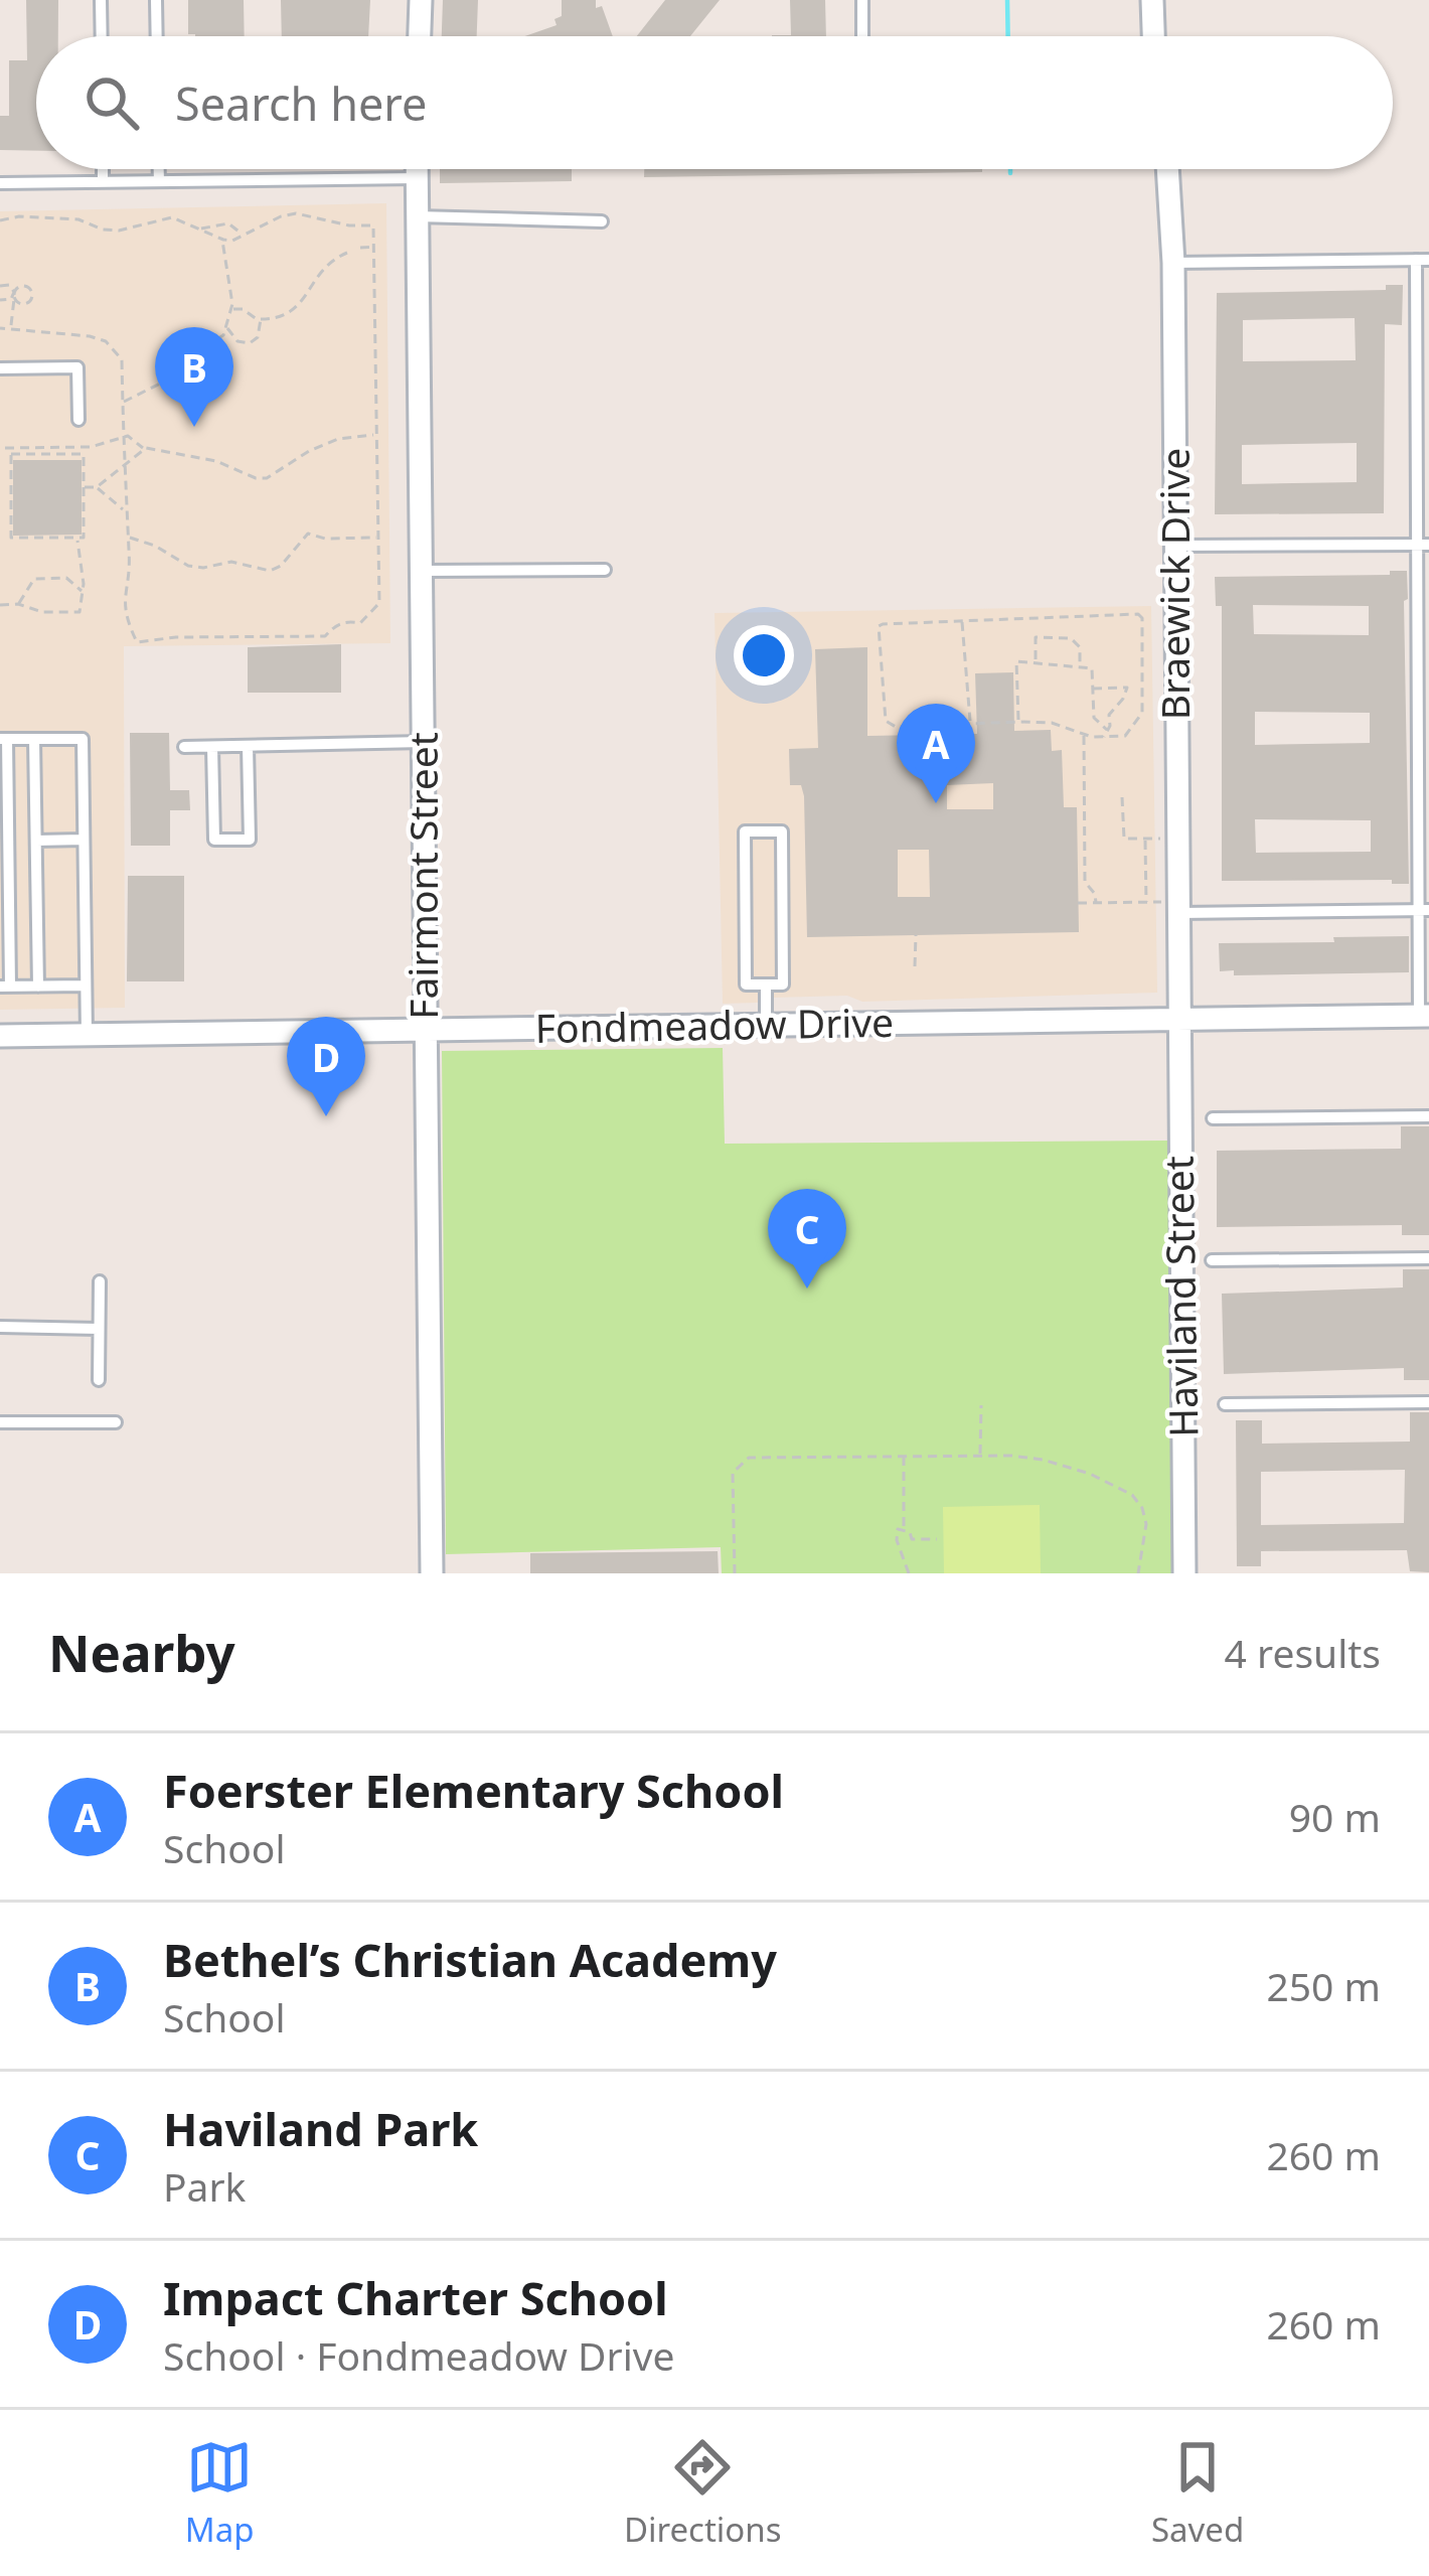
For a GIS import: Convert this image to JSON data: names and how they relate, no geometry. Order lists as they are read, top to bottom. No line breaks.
{"streets":{"street":["Braewick Drive","Fairmont Street","Fondmeadow Drive","Haviland Street"]},"crossings":[["Braewick Drive","Fondmeadow Drive"],["Braewick Drive","Haviland Street"],["Fairmont Street","Fondmeadow Drive"],["Fondmeadow Drive","Haviland Street"]],"page":{"search":"Search here","pins":["B","A","D","C"],"heading":["Nearby","4 results"],"list":[{"mark":"A","name":"Foerster Elementary School","note":"School","value":"90 m"},{"mark":"B","name":"Bethel’s Christian Academy","note":"School","value":"250 m"},{"mark":"C","name":"Haviland Park","note":"Park","value":"260 m"},{"mark":"D","name":"Impact Charter School","note":"School · Fondmeadow Drive","value":"260 m"}],"nav":["Map","Directions","Saved"]}}
